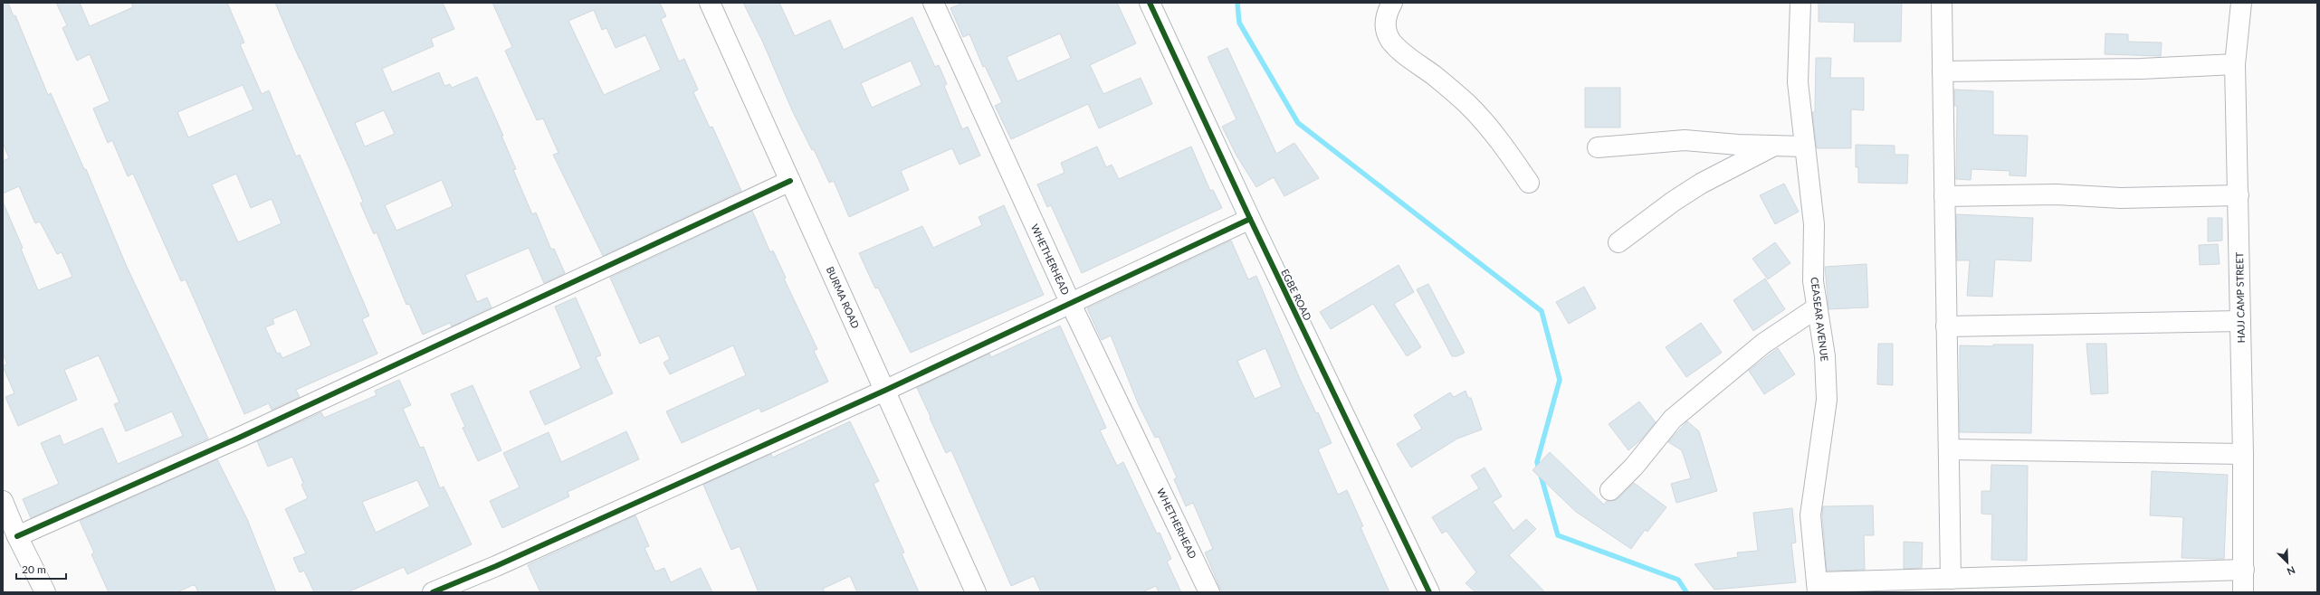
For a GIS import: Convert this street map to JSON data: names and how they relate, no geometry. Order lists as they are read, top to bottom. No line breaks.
{"streets":{"street":["WHETHERHEAD","EGBE ROAD","BURMA ROAD","HAJJ CAMP STREET","CEASEAR AVENUE"]},"scale_bar":"20 m","north":"bottom right"}
